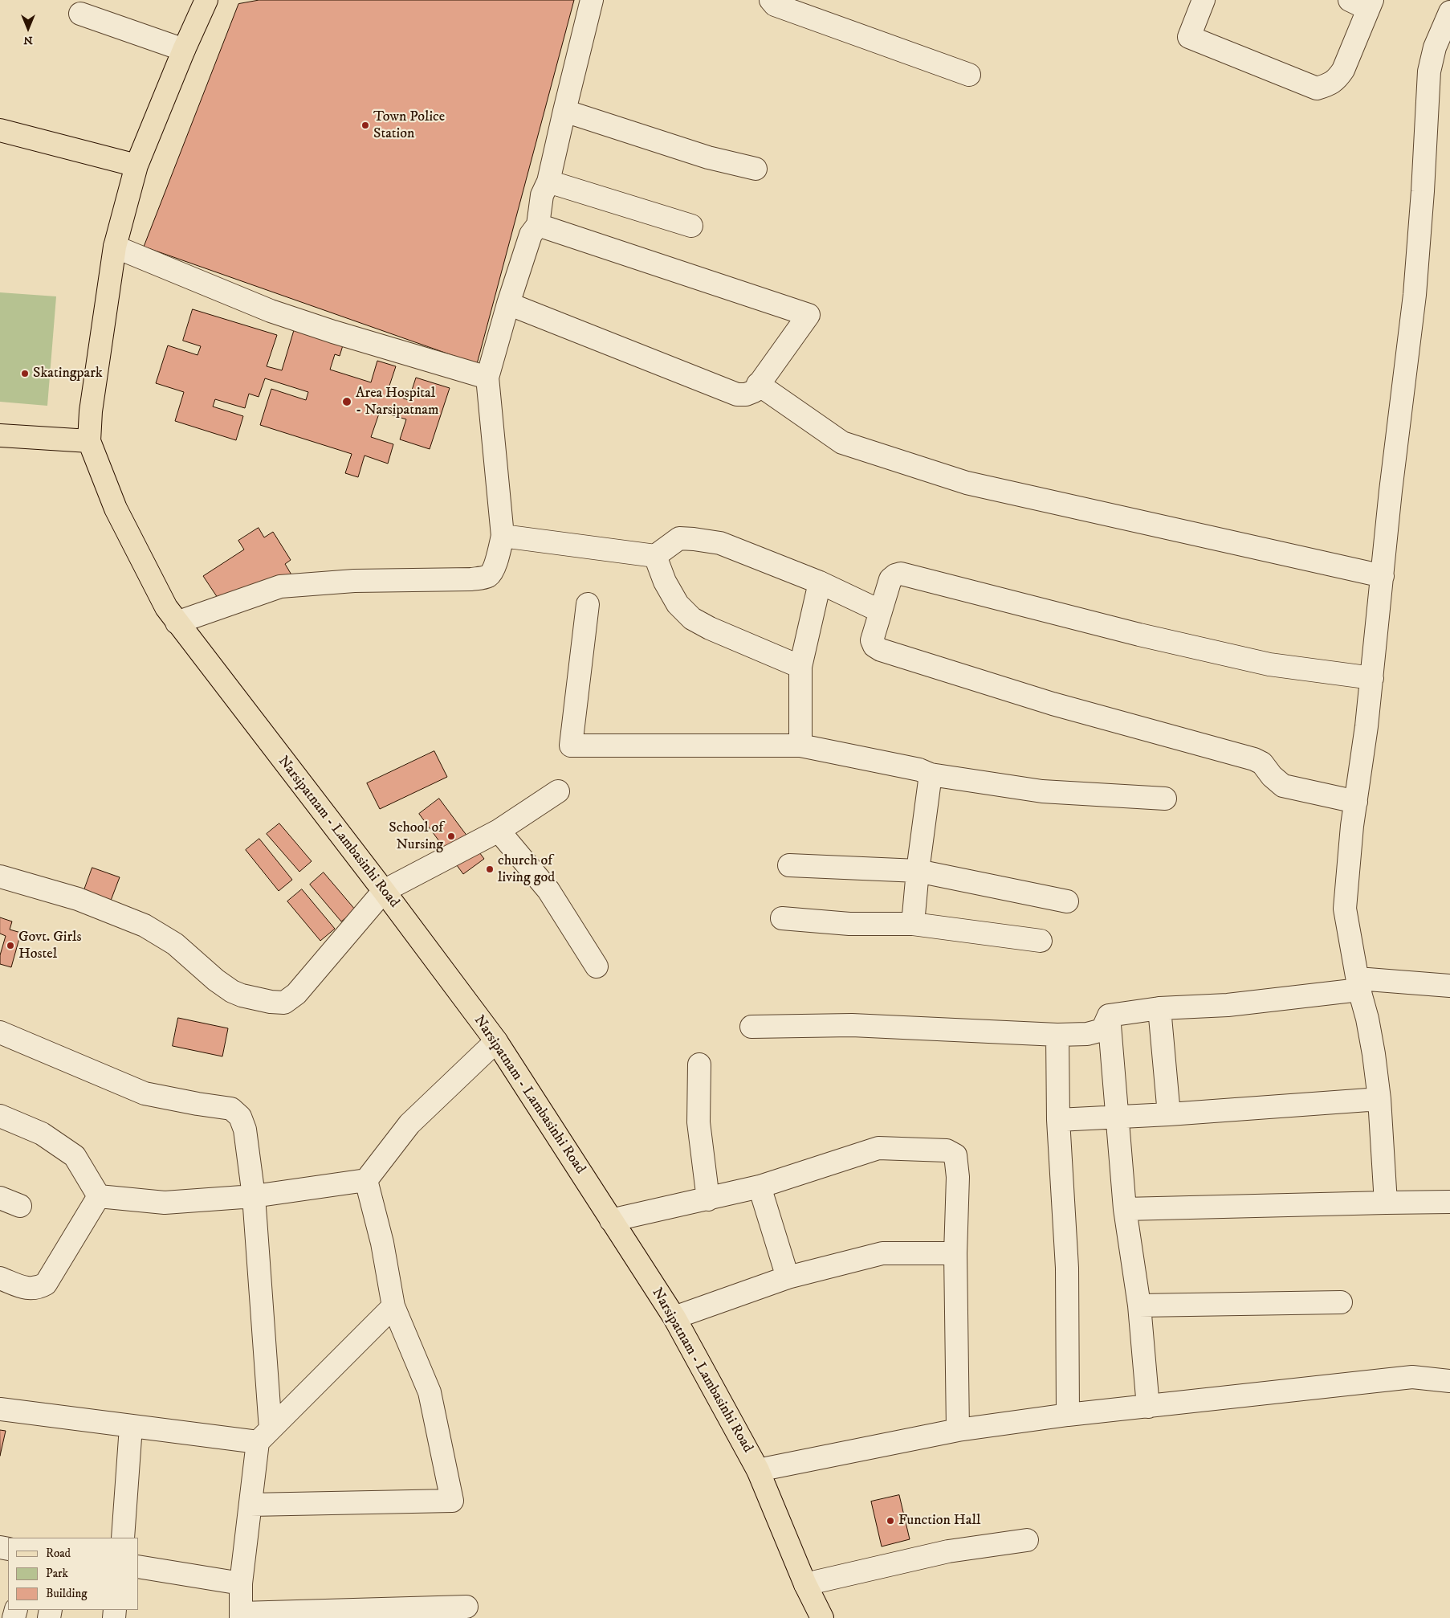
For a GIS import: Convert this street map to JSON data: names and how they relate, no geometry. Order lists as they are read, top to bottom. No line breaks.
{"streets":{"main road":["Narsipatnam - Lambasinhi Road"]},"places":["Town Police Station","Skatingpark","Area Hospital - Narsipatnam","School of Nursing","church of living god","Govt. Girls Hostel","Function Hall"],"legend":["Road","Park","Building"],"north":"bottom"}
